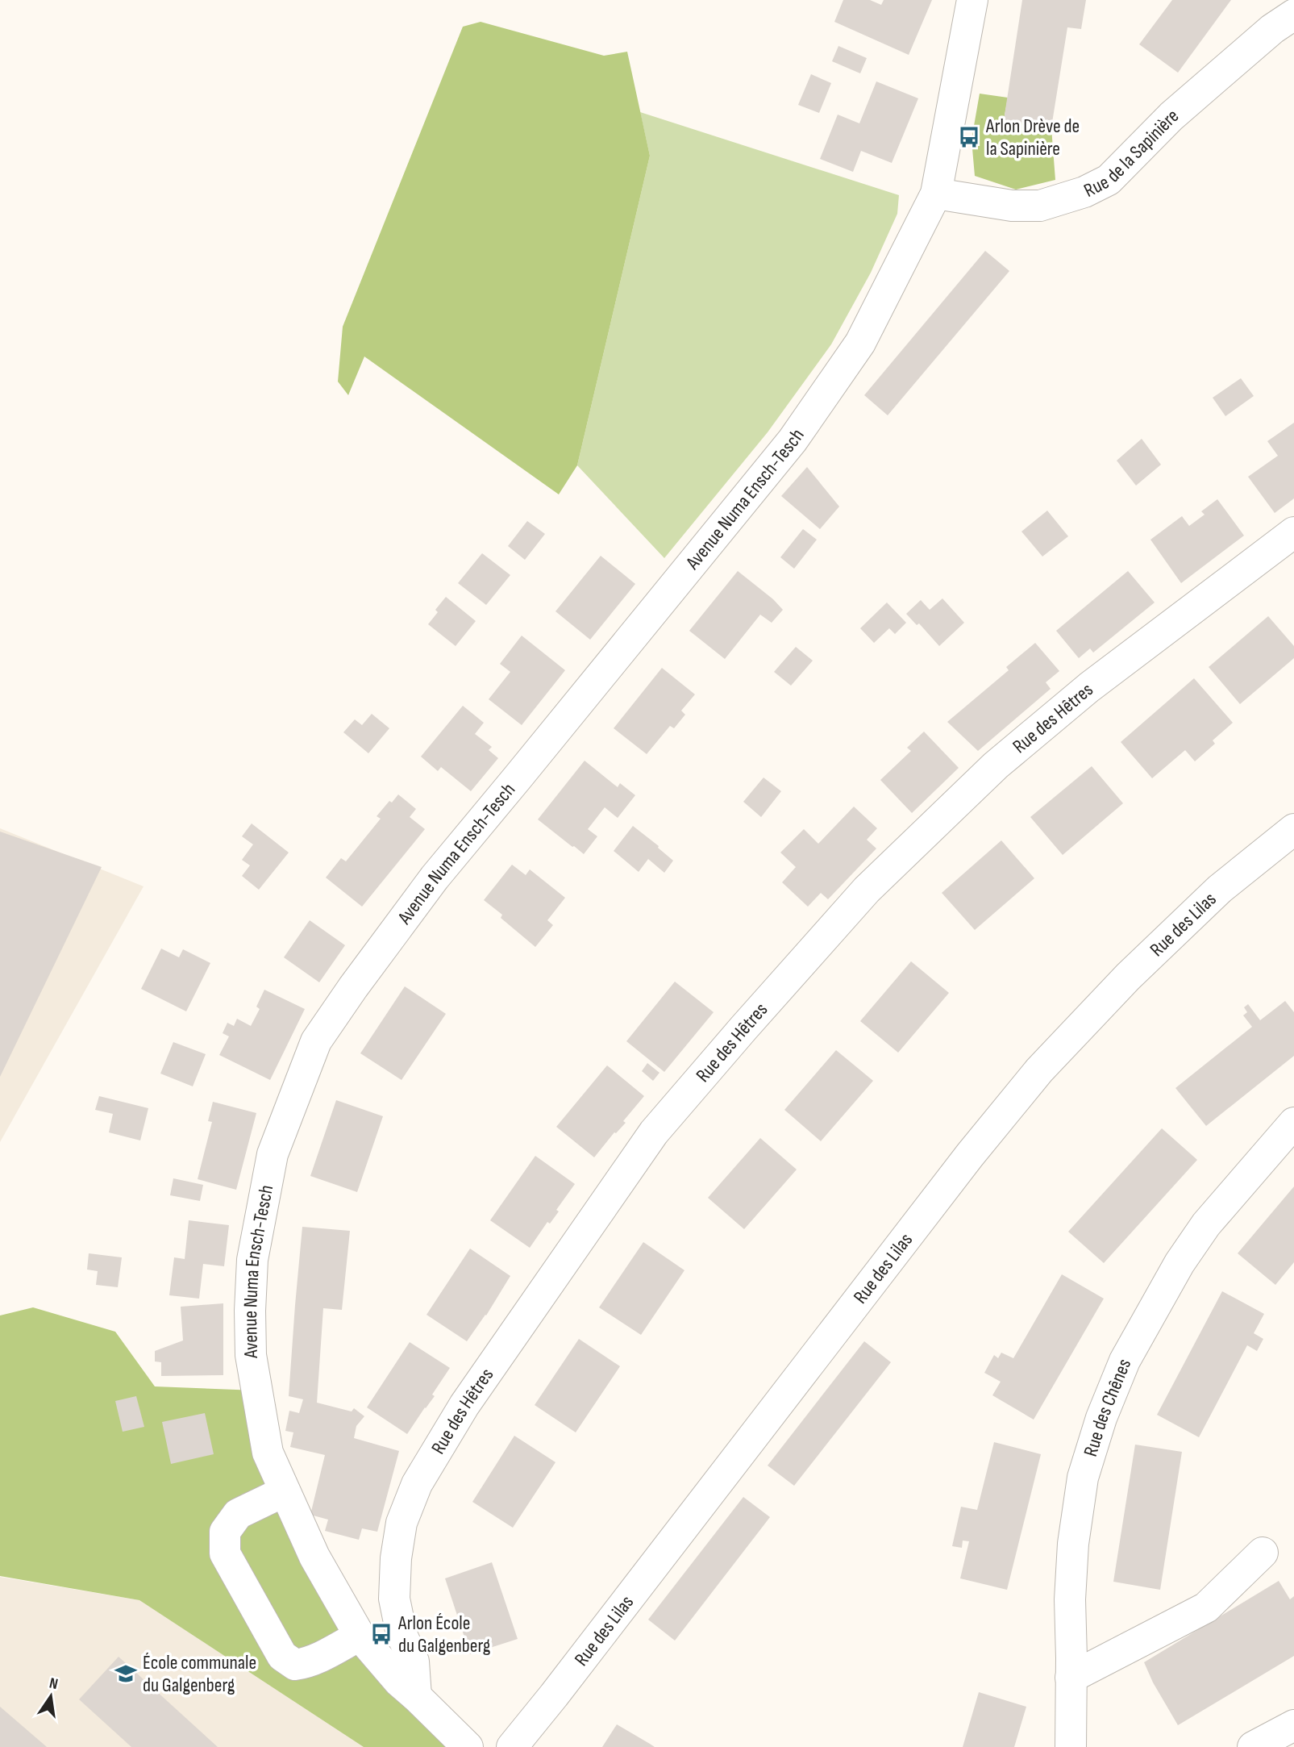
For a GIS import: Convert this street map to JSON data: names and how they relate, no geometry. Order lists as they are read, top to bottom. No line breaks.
{"streets":{"street":["Rue de la Sapinière","Avenue Numa Ensch-Tesch","Rue des Hêtres","Rue des Lilas","Rue des Chênes"]},"crossings":[["Rue de la Sapinière","Avenue Numa Ensch-Tesch"],["Avenue Numa Ensch-Tesch","Rue des Hêtres"]],"places":{"bus stop":["Arlon Drève de la Sapinière","Arlon École du Galgenberg"],"school or university":["École communale du Galgenberg"]},"north":"top"}
